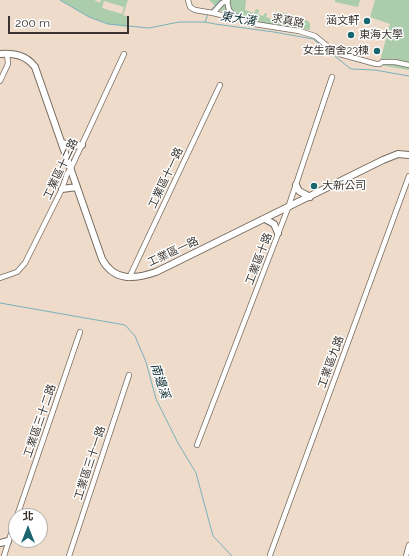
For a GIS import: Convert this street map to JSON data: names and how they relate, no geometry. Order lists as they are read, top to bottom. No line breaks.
{"streets":{"street":["求真路","工業區十二路","工業區十一路","工業區一路","工業區十路","工業區九路","工業區三十二路","工業區三十一路"]},"crossings":[["工業區十一路","工業區一路"],["工業區一路","工業區十路"]],"water":["東大溝","南邊溪"],"places":["涵文軒","東海大學","女生宿舍23棟","大新公司"],"scale_bar":"200 m","north":"top"}
